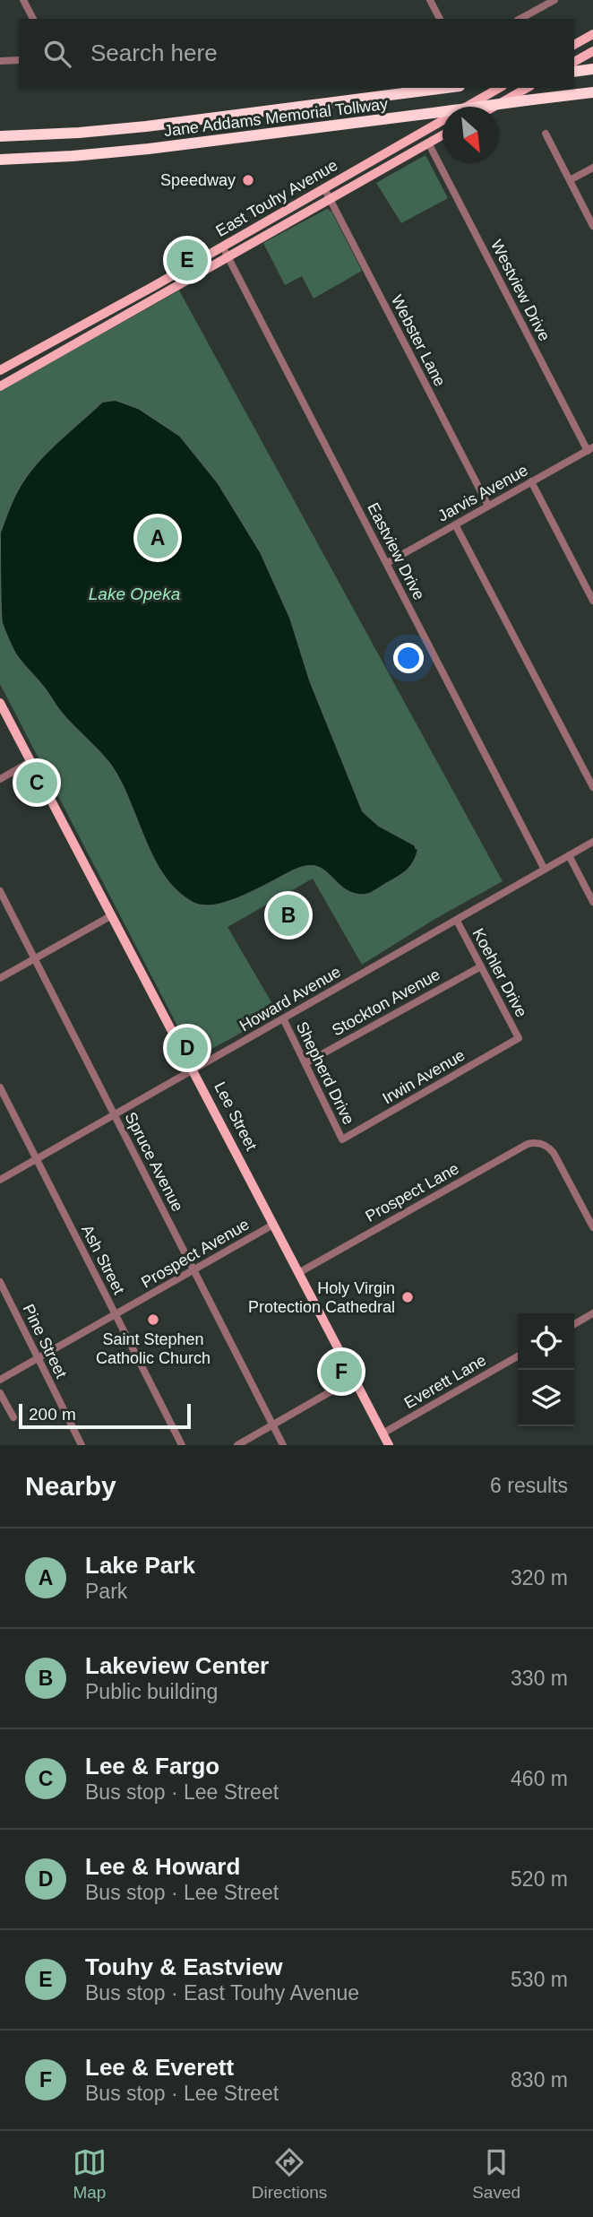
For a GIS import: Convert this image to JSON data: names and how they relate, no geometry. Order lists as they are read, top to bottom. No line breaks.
{"streets":{"highway":["Jane Addams Memorial Tollway"],"main road":["East Touhy Avenue","Lee Street"],"street":["Westview Drive","Webster Lane","Jarvis Avenue","Eastview Drive","Koehler Drive","Howard Avenue","Stockton Avenue","Shepherd Drive","Irwin Avenue","Spruce Avenue","Prospect Lane","Prospect Avenue","Ash Street","Pine Street","Everett Lane"]},"crossings":[["East Touhy Avenue","Westview Drive"],["East Touhy Avenue","Webster Lane"],["East Touhy Avenue","Eastview Drive"],["Westview Drive","Jarvis Avenue"],["Webster Lane","Jarvis Avenue"],["Jarvis Avenue","Eastview Drive"],["Eastview Drive","Howard Avenue"],["Koehler Drive","Howard Avenue"],["Koehler Drive","Stockton Avenue"],["Koehler Drive","Irwin Avenue"],["Howard Avenue","Shepherd Drive"],["Howard Avenue","Lee Street"],["Howard Avenue","Spruce Avenue"],["Howard Avenue","Ash Street"],["Stockton Avenue","Shepherd Drive"],["Shepherd Drive","Irwin Avenue"],["Lee Street","Prospect Lane"],["Lee Street","Prospect Avenue"],["Lee Street","Everett Lane"],["Spruce Avenue","Prospect Avenue"],["Prospect Avenue","Ash Street"],["Prospect Avenue","Pine Street"]],"water":["Lake Opeka"],"places":["Speedway","Holy Virgin Protection Cathedral","Saint Stephen Catholic Church"],"scale_bar":"200 m","north":"bottom right","page":{"search":"Search here","pins":["E","A","C","B","D","F"],"scale":"200 m","heading":["Nearby","6 results"],"list":[{"mark":"A","name":"Lake Park","note":"Park","value":"320 m"},{"mark":"B","name":"Lakeview Center","note":"Public building","value":"330 m"},{"mark":"C","name":"Lee & Fargo","note":"Bus stop · Lee Street","value":"460 m"},{"mark":"D","name":"Lee & Howard","note":"Bus stop · Lee Street","value":"520 m"},{"mark":"E","name":"Touhy & Eastview","note":"Bus stop · East Touhy Avenue","value":"530 m"},{"mark":"F","name":"Lee & Everett","note":"Bus stop · Lee Street","value":"830 m"}],"nav":["Map","Directions","Saved"]}}
